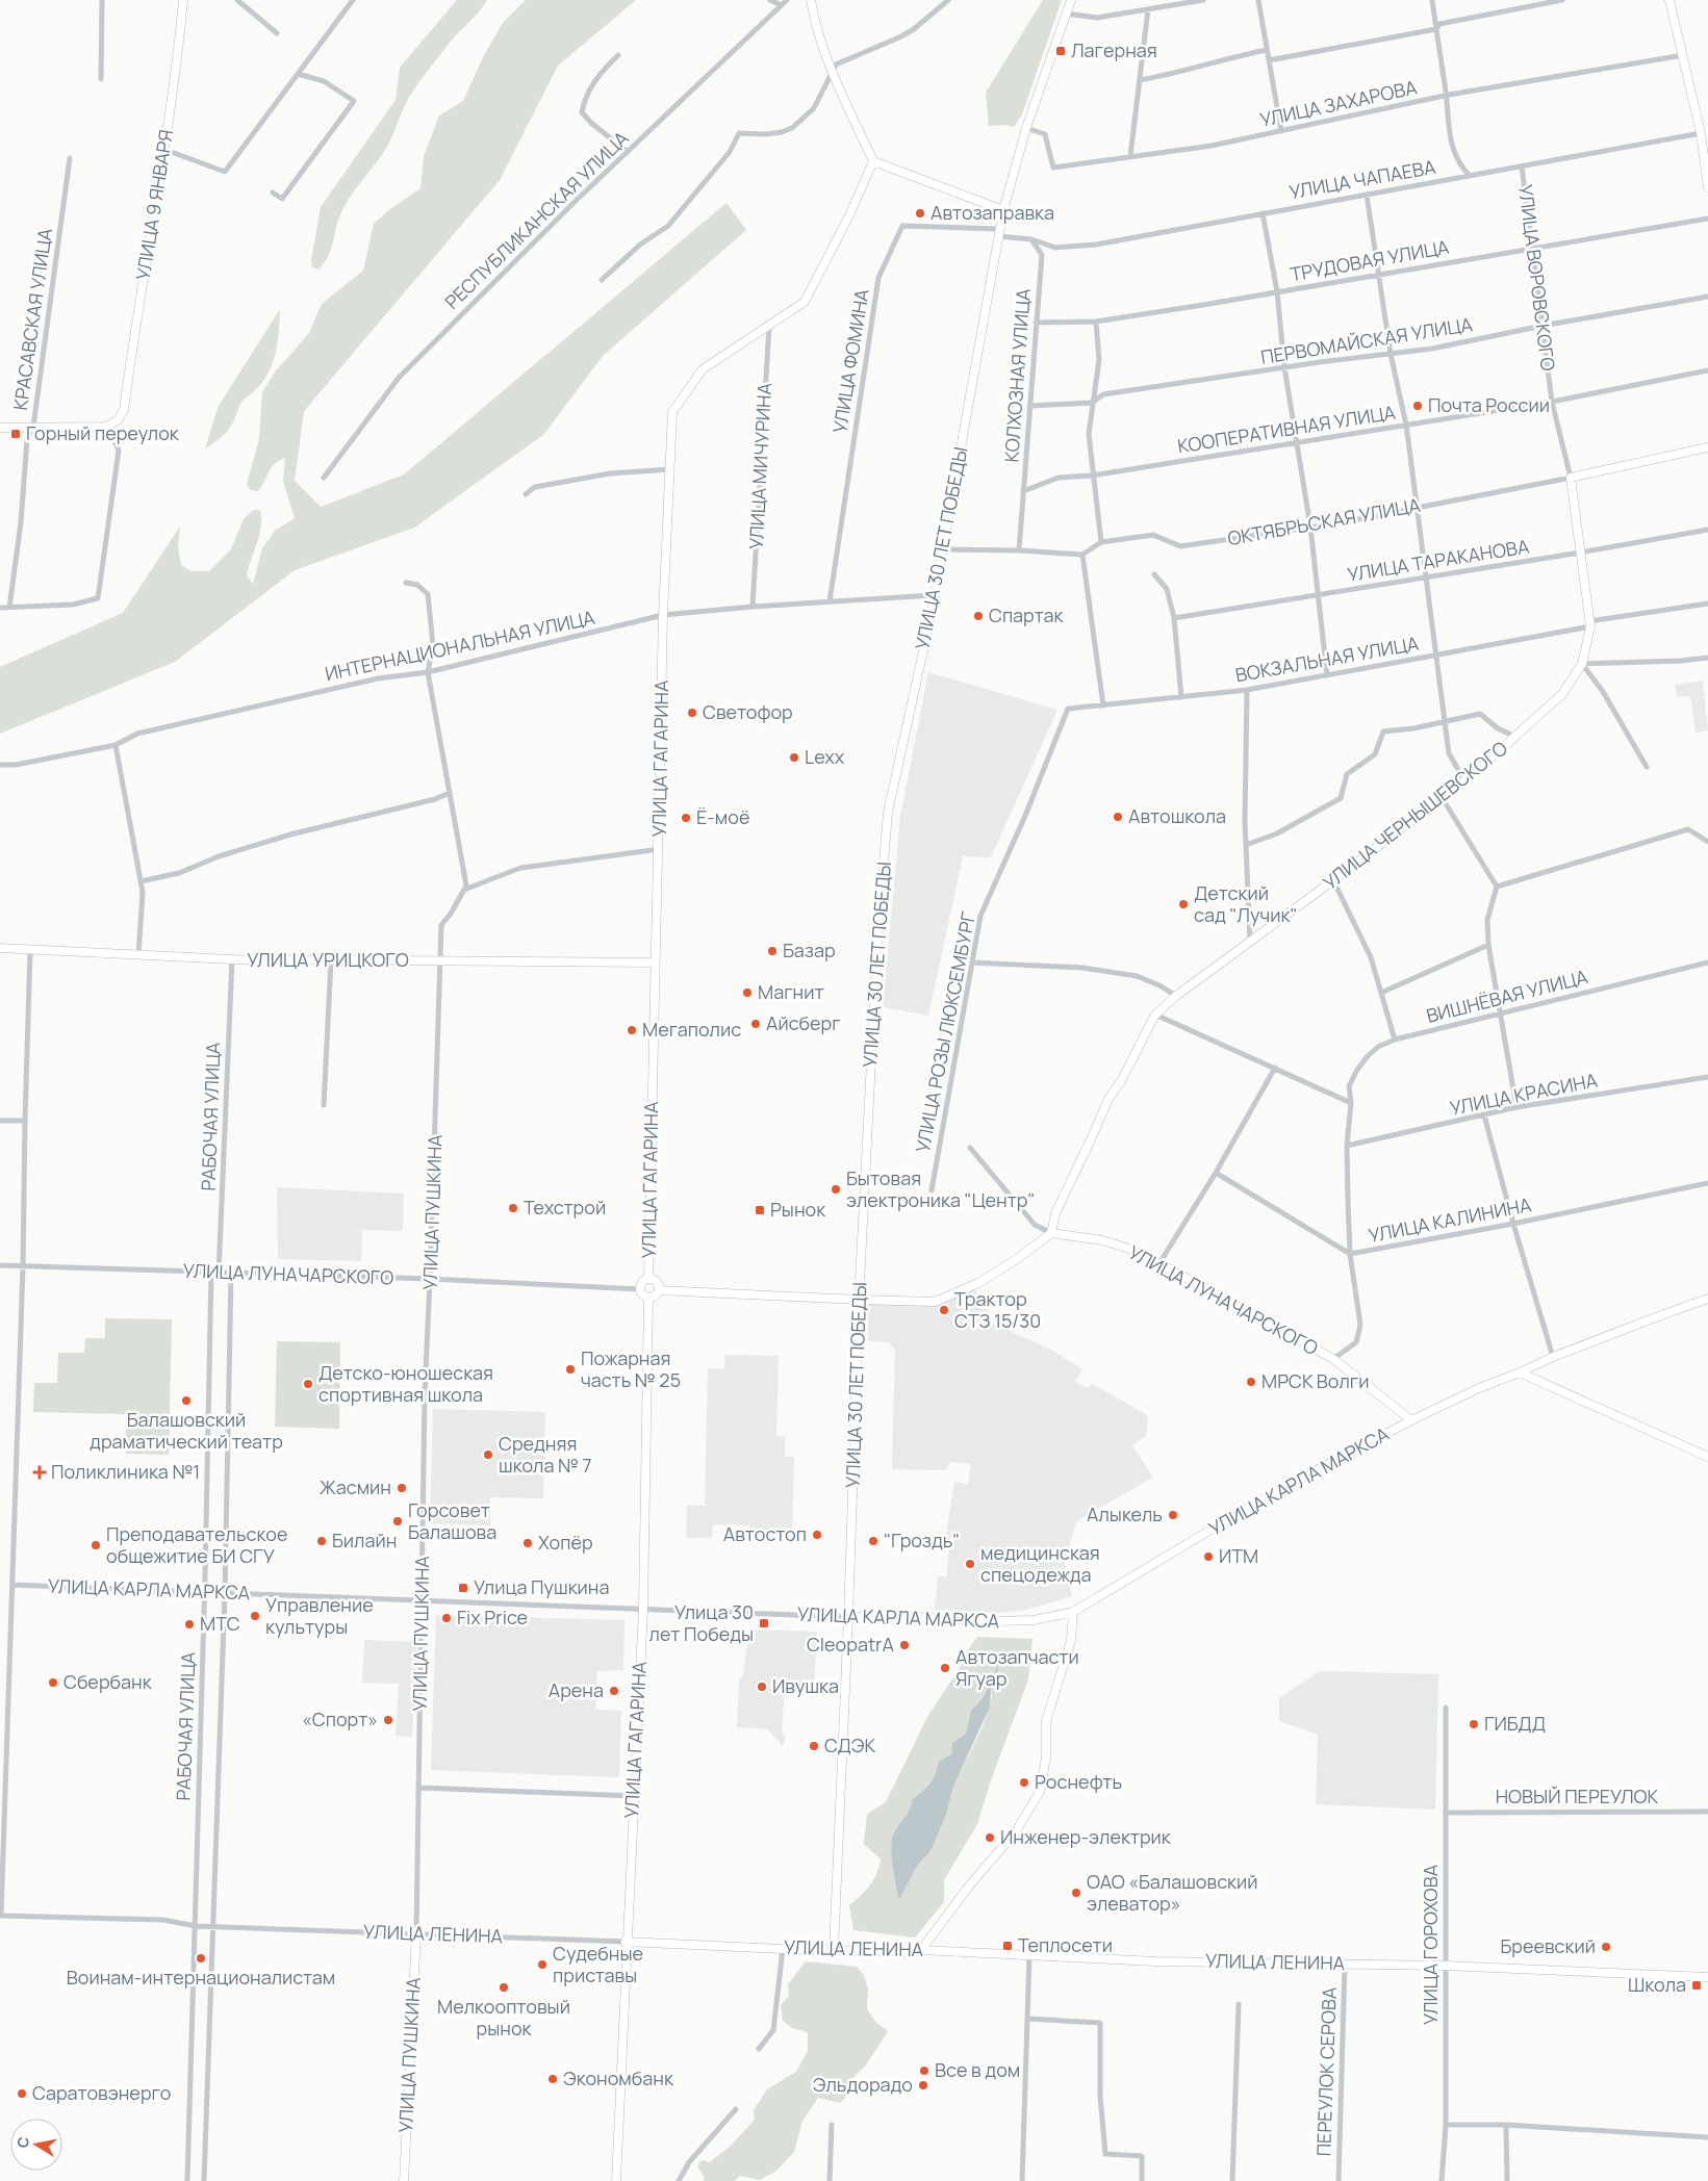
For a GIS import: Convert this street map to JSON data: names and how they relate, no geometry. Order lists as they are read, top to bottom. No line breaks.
{"streets":{"street":["УЛИЦА ЗАХАРОВА","УЛИЦА ЧАПАЕВА","УЛИЦА 9 ЯНВАРЯ","РЕСПУБЛИКАНСКАЯ УЛИЦА","ТРУДОВАЯ УЛИЦА","УЛИЦА ВОРОВСКОГО","КРАСАВСКАЯ УЛИЦА","ПЕРВОМАЙСКАЯ УЛИЦА","УЛИЦА ФОМИНА","КОЛХОЗНАЯ УЛИЦА","КООПЕРАТИВНАЯ УЛИЦА","УЛИЦА МИЧУРИНА","ОКТЯБРЬСКАЯ УЛИЦА","УЛИЦА 30 ЛЕТ ПОБЕДЫ","УЛИЦА ТАРАКАНОВА","ИНТЕРНАЦИОНАЛЬНАЯ УЛИЦА","ВОКЗАЛЬНАЯ УЛИЦА","УЛИЦА ГАГАРИНА","УЛИЦА ЧЕРНЫШЕВСКОГО","УЛИЦА УРИЦКОГО","ВИШНЁВАЯ УЛИЦА","УЛИЦА РОЗЫ ЛЮКСЕМБУРГ","УЛИЦА КРАСИНА","РАБОЧАЯ УЛИЦА","УЛИЦА ПУШКИНА","УЛИЦА КАЛИНИНА","УЛИЦА ЛУНАЧАРСКОГО","УЛИЦА КАРЛА МАРКСА","НОВЫЙ ПЕРЕУЛОК","УЛИЦА ЛЕНИНА","УЛИЦА ГОРОХОВА","ПЕРЕУЛОК СЕРОВА"]},"crossings":[["УЛИЦА ЗАХАРОВА","УЛИЦА 30 ЛЕТ ПОБЕДЫ"],["УЛИЦА ЧАПАЕВА","УЛИЦА ВОРОВСКОГО"],["УЛИЦА ЧАПАЕВА","КОЛХОЗНАЯ УЛИЦА"],["ТРУДОВАЯ УЛИЦА","УЛИЦА ВОРОВСКОГО"],["ТРУДОВАЯ УЛИЦА","КОЛХОЗНАЯ УЛИЦА"],["УЛИЦА ВОРОВСКОГО","ПЕРВОМАЙСКАЯ УЛИЦА"],["УЛИЦА ВОРОВСКОГО","КООПЕРАТИВНАЯ УЛИЦА"],["УЛИЦА ВОРОВСКОГО","ОКТЯБРЬСКАЯ УЛИЦА"],["УЛИЦА ВОРОВСКОГО","УЛИЦА ТАРАКАНОВА"],["УЛИЦА ВОРОВСКОГО","ВОКЗАЛЬНАЯ УЛИЦА"],["УЛИЦА ВОРОВСКОГО","УЛИЦА ЧЕРНЫШЕВСКОГО"],["ПЕРВОМАЙСКАЯ УЛИЦА","КОЛХОЗНАЯ УЛИЦА"],["УЛИЦА ФОМИНА","УЛИЦА 30 ЛЕТ ПОБЕДЫ"],["УЛИЦА ФОМИНА","ИНТЕРНАЦИОНАЛЬНАЯ УЛИЦА"],["КОЛХОЗНАЯ УЛИЦА","КООПЕРАТИВНАЯ УЛИЦА"],["УЛИЦА МИЧУРИНА","ИНТЕРНАЦИОНАЛЬНАЯ УЛИЦА"],["УЛИЦА МИЧУРИНА","УЛИЦА ГАГАРИНА"],["УЛИЦА 30 ЛЕТ ПОБЕДЫ","ИНТЕРНАЦИОНАЛЬНАЯ УЛИЦА"],["УЛИЦА 30 ЛЕТ ПОБЕДЫ","УЛИЦА КАРЛА МАРКСА"],["УЛИЦА 30 ЛЕТ ПОБЕДЫ","УЛИЦА ЛЕНИНА"],["ИНТЕРНАЦИОНАЛЬНАЯ УЛИЦА","УЛИЦА ГАГАРИНА"],["ВОКЗАЛЬНАЯ УЛИЦА","УЛИЦА РОЗЫ ЛЮКСЕМБУРГ"],["УЛИЦА ГАГАРИНА","УЛИЦА УРИЦКОГО"],["УЛИЦА ГАГАРИНА","УЛИЦА ЛУНАЧАРСКОГО"],["УЛИЦА ГАГАРИНА","УЛИЦА КАРЛА МАРКСА"],["УЛИЦА ГАГАРИНА","УЛИЦА ЛЕНИНА"],["УЛИЦА ЧЕРНЫШЕВСКОГО","УЛИЦА ЛУНАЧАРСКОГО"],["УЛИЦА УРИЦКОГО","РАБОЧАЯ УЛИЦА"],["УЛИЦА УРИЦКОГО","УЛИЦА ПУШКИНА"],["ВИШНЁВАЯ УЛИЦА","УЛИЦА КРАСИНА"],["ВИШНЁВАЯ УЛИЦА","УЛИЦА КАЛИНИНА"],["ВИШНЁВАЯ УЛИЦА","УЛИЦА ЛУНАЧАРСКОГО"],["РАБОЧАЯ УЛИЦА","УЛИЦА ЛУНАЧАРСКОГО"],["РАБОЧАЯ УЛИЦА","УЛИЦА КАРЛА МАРКСА"],["РАБОЧАЯ УЛИЦА","УЛИЦА ЛЕНИНА"],["УЛИЦА ПУШКИНА","УЛИЦА ЛУНАЧАРСКОГО"],["УЛИЦА ПУШКИНА","УЛИЦА КАРЛА МАРКСА"],["УЛИЦА ПУШКИНА","УЛИЦА ЛЕНИНА"],["УЛИЦА ЛУНАЧАРСКОГО","УЛИЦА КАРЛА МАРКСА"],["НОВЫЙ ПЕРЕУЛОК","УЛИЦА ГОРОХОВА"],["УЛИЦА ЛЕНИНА","УЛИЦА ГОРОХОВА"],["УЛИЦА ЛЕНИНА","ПЕРЕУЛОК СЕРОВА"]],"places":{"transit":["Лагерная","Горный переулок","Рынок","Улица Пушкина","Улица 30 лет Победы","Теплосети","Школа"],"other":["Автозаправка","Почта России","Спартак","Светофор","Lexx","Автошкола","Ё-моё","Детский сад \"Лучик\"","Базар","Магнит","Айсберг","Мегаполис","Бытовая электроника \"Центр\"","Техстрой","Трактор СТЗ 15/30","Пожарная часть № 25","МРСК Волги","Детско-юношеская спортивная школа","Балашовский драматический театр","Средняя школа № 7","Жасмин","Алыкель","Горсовет Балашова","Автостоп","Билайн","\"Гроздь\"","Хопёр","Преподавательское общежитие БИ СГУ","ИТМ","медицинская спецодежда","Управление культуры","Fix Price","МТС","CleopatrA","Автозапчасти Ягуар","Сбербанк","Ивушка","Арена","«Спорт»","ГИБДД","СДЭК","Роснефть","Инженер-электрик","ОАО «Балашовский элеватор»","Бреевский","Воинам-интернационалистам","Судебные приставы","Мелкооптовый рынок","Все в дом","Экономбанк","Эльдорадо","Саратовэнерго"],"health":["Поликлиника №1"]},"north":"left"}
